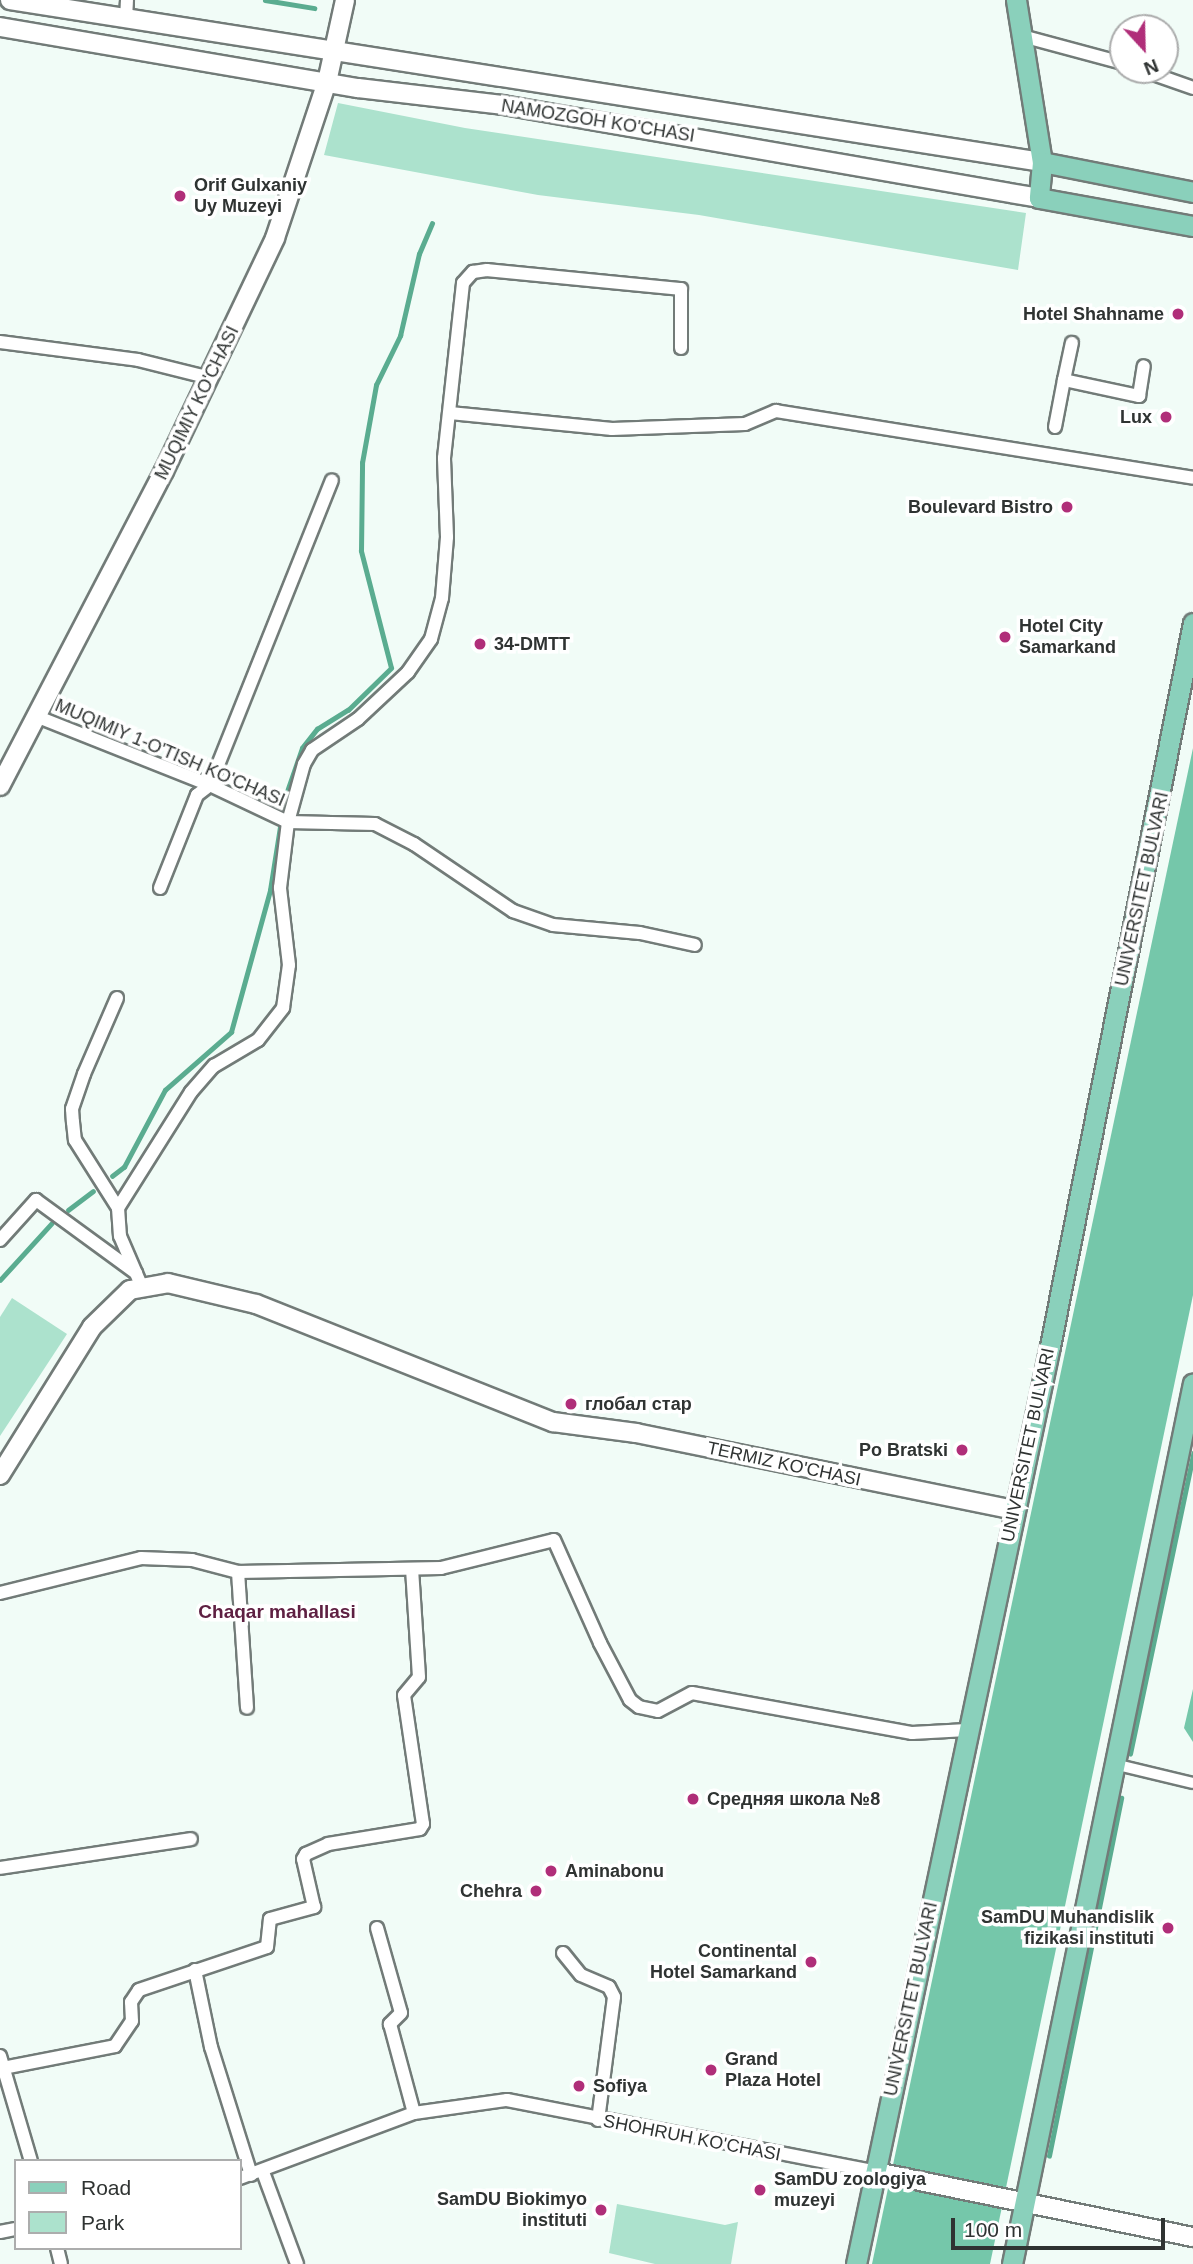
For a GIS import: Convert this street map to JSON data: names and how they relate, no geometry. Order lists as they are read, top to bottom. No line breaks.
{"streets":{"main road":["NAMOZGOH KO'CHASI","MUQIMIY KO'CHASI","UNIVERSITET BULVARI","TERMIZ KO'CHASI","SHOHRUH KO'CHASI"],"street":["MUQIMIY 1-O'TISH KO'CHASI"]},"crossings":[["NAMOZGOH KO'CHASI","MUQIMIY KO'CHASI"],["MUQIMIY KO'CHASI","MUQIMIY 1-O'TISH KO'CHASI"],["UNIVERSITET BULVARI","TERMIZ KO'CHASI"],["UNIVERSITET BULVARI","SHOHRUH KO'CHASI"]],"districts":["Chaqar mahallasi"],"places":["Orif Gulxaniy Uy Muzeyi","Hotel Shahname","Lux","Boulevard Bistro","Hotel City Samarkand","34-DMTT","глобал стар","Po Bratski","Средняя школа №8","Aminabonu","Chehra","SamDU Muhandislik fizikasi instituti","Continental Hotel Samarkand","Grand Plaza Hotel","Sofiya","SamDU zoologiya muzeyi","SamDU Biokimyo instituti"],"legend":["Road","Park"],"scale_bar":"100 m","north":"bottom"}
